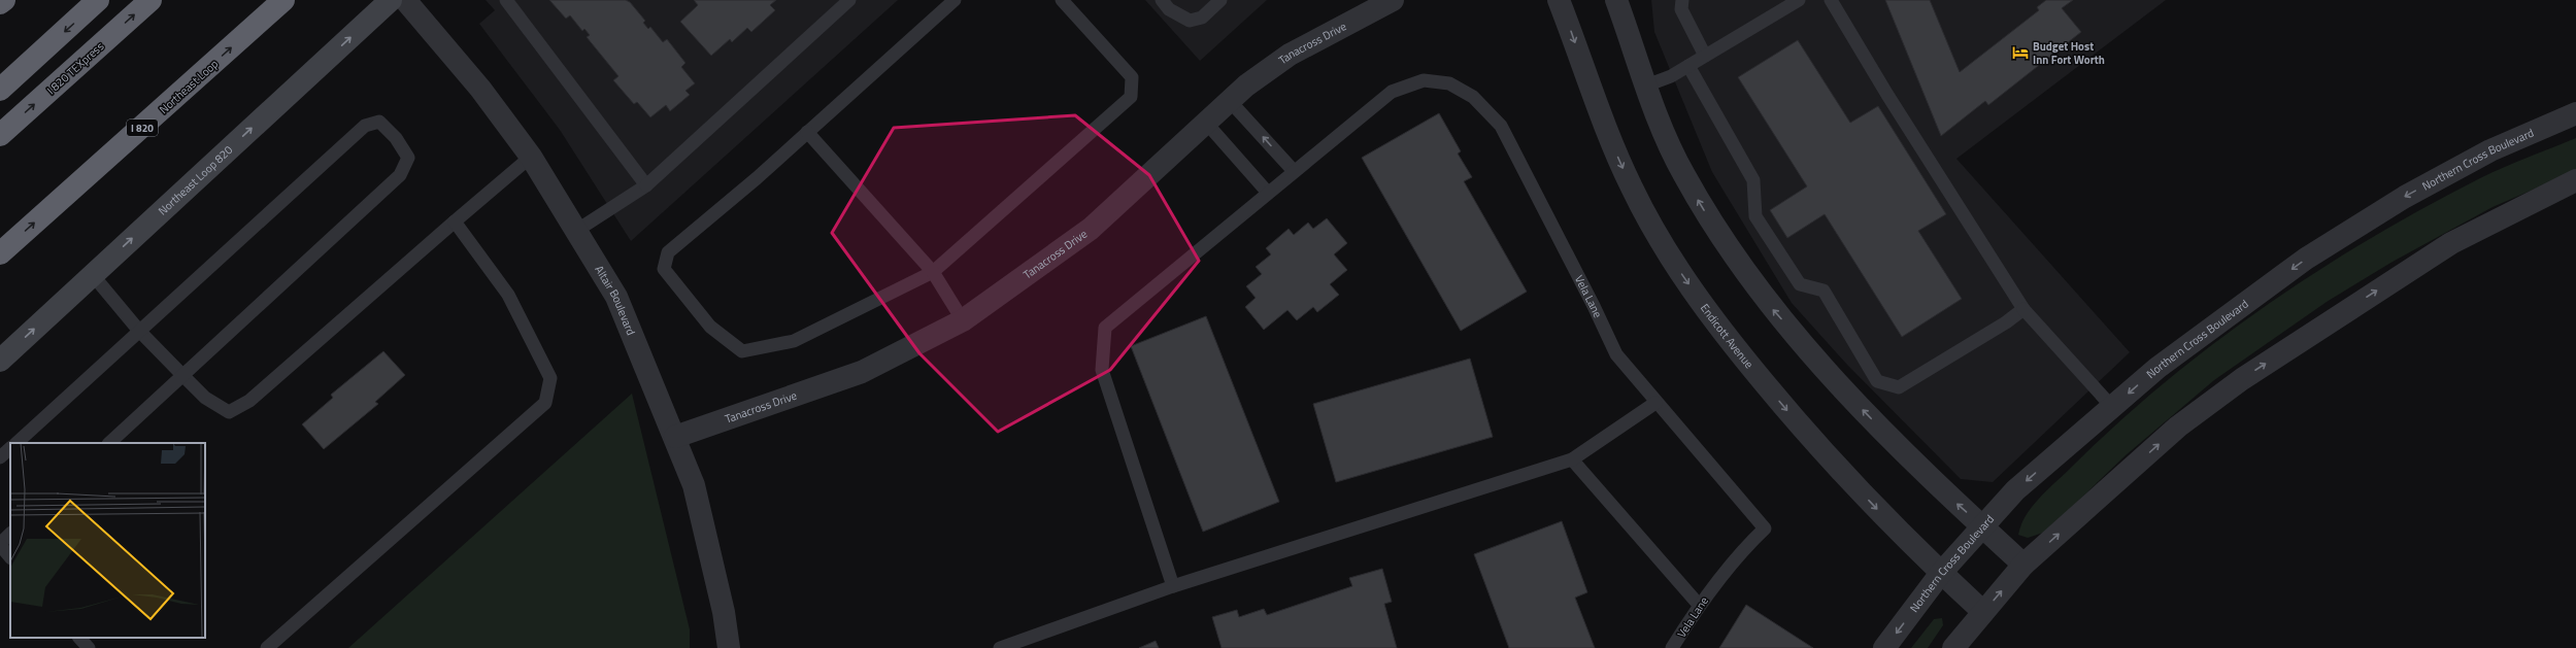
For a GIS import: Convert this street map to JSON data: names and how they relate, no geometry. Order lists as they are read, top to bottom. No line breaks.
{"streets":{"highway":["I 820 TEXpress","Northeast Loop","I 820"],"main road":["Northeast Loop 820"],"street":["Tanacross Drive","Northern Cross Boulevard","Altair Boulevard","Endicott Avenue"],"lane":["Vela Lane"]},"crossings":[["Tanacross Drive","Altair Boulevard"],["Northern Cross Boulevard","Endicott Avenue"]],"one_way":["Northeast Loop 820"],"places":{"hotel":["Budget Host Inn Fort Worth"]}}
